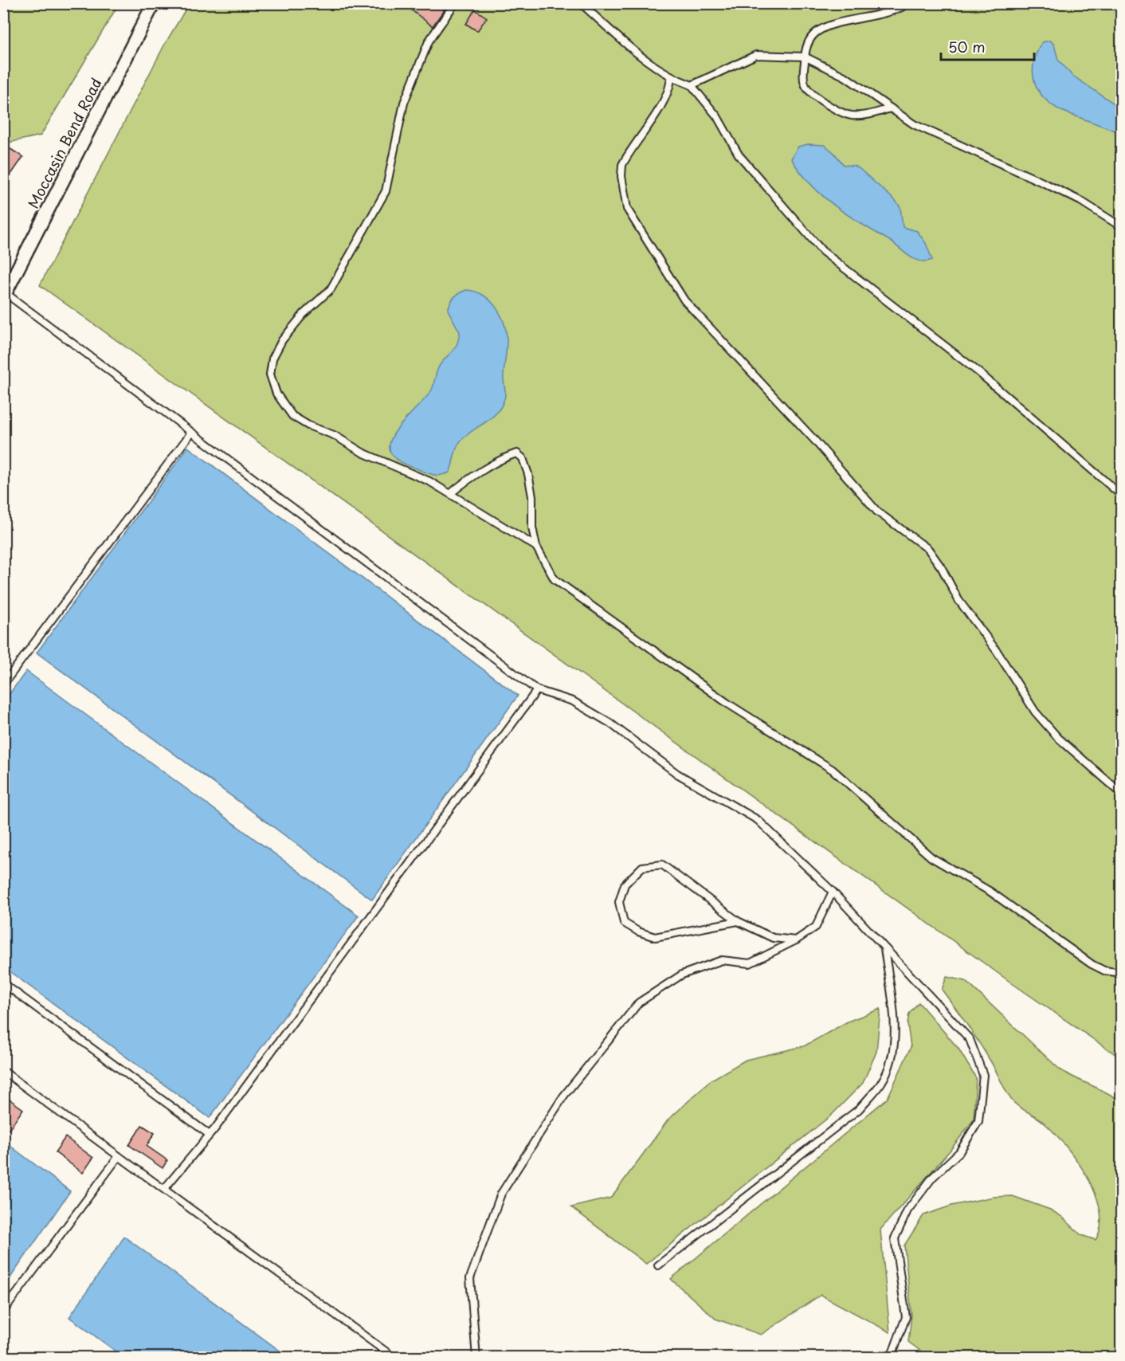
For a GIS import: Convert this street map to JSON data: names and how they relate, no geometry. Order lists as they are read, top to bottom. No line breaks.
{"streets":{"street":["Moccasin Bend Road"]},"scale_bar":"50 m"}
